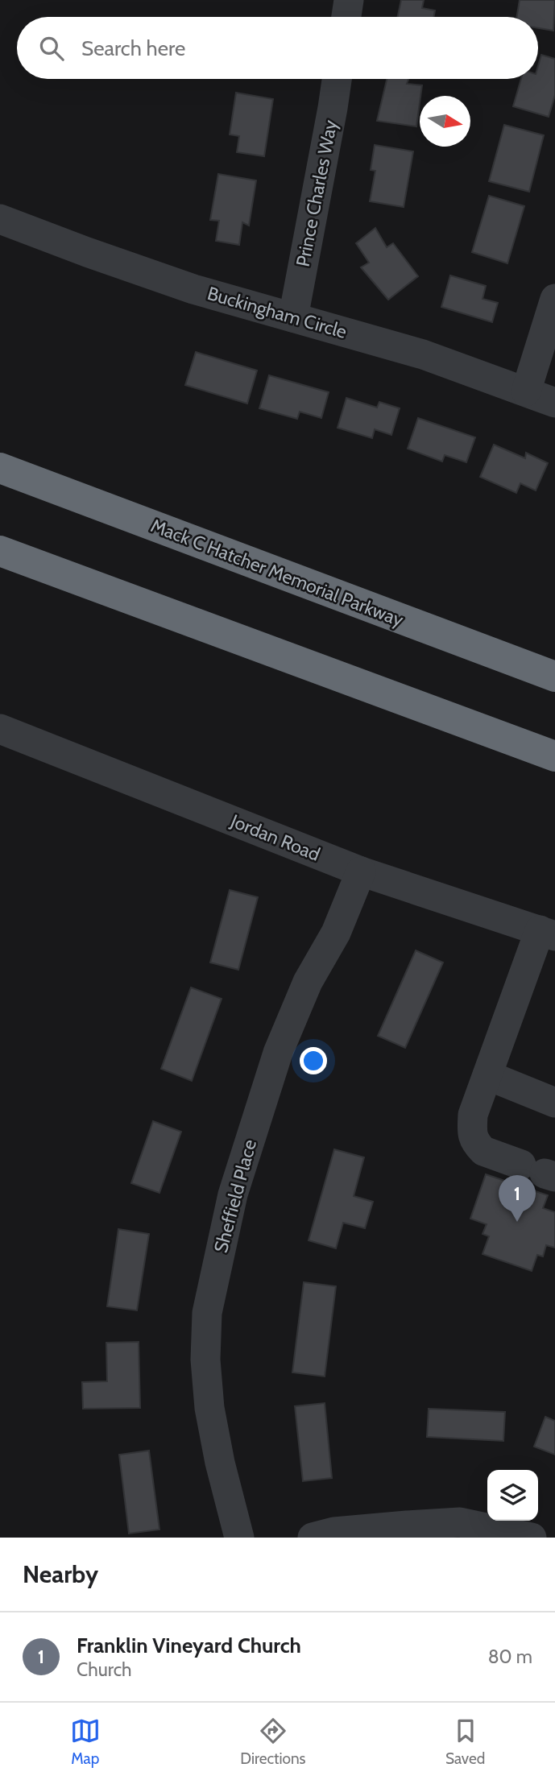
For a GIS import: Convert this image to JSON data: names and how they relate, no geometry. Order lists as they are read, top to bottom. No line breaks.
{"streets":{"highway":["Mack C Hatcher Memorial Parkway"],"street":["Prince Charles Way","Buckingham Circle","Jordan Road","Sheffield Place"]},"crossings":[["Prince Charles Way","Buckingham Circle"],["Jordan Road","Sheffield Place"]],"north":"right","page":{"search":"Search here","pins":"1","heading":"Nearby","list":[{"mark":"1","name":"Franklin Vineyard Church","note":"Church","value":"80 m"}],"nav":["Map","Directions","Saved"]}}
